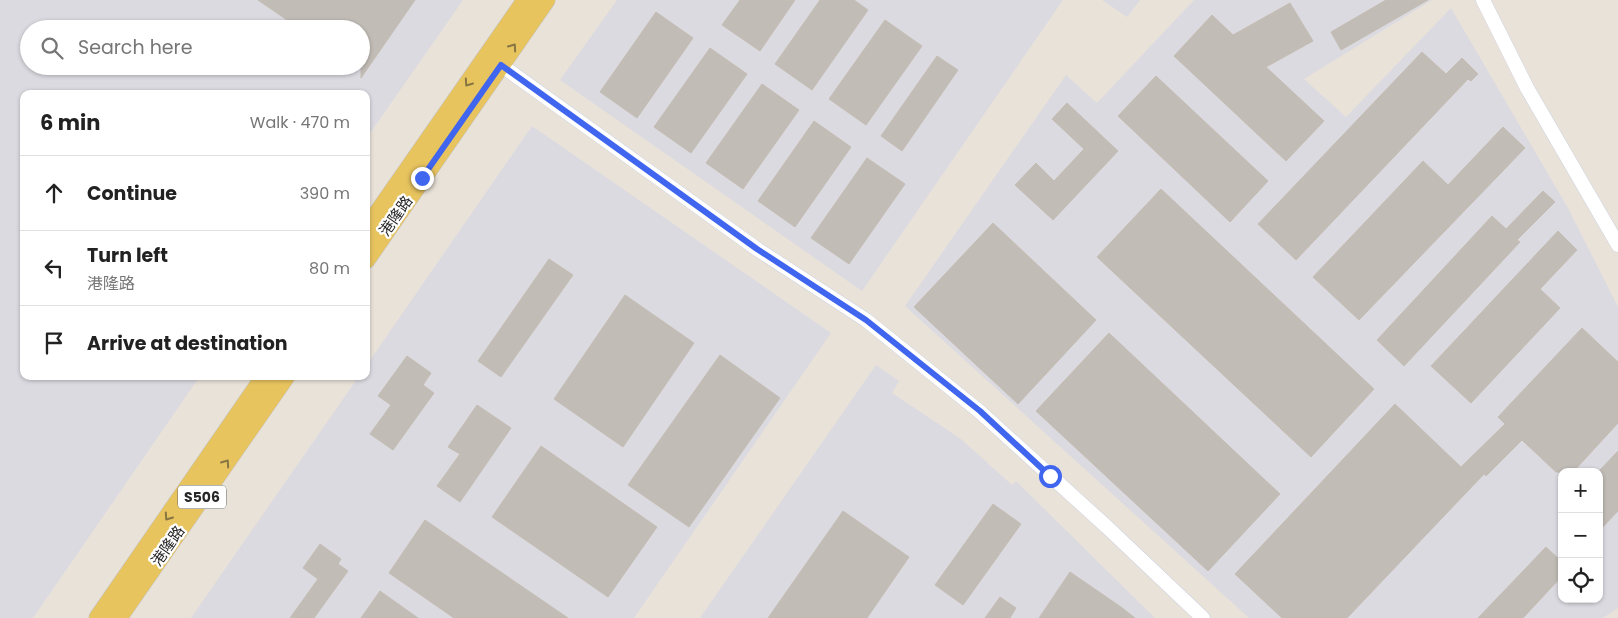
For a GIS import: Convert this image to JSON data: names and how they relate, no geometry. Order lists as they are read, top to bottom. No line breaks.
{"streets":{"main road":["港隆路","S506"]},"page":{"search":"Search here","heading":["6 min","Walk · 470 m"],"list":[["Continue","390 m"],["Turn left","港隆路","80 m"],"Arrive at destination"],"map_buttons":["+","−"]}}
